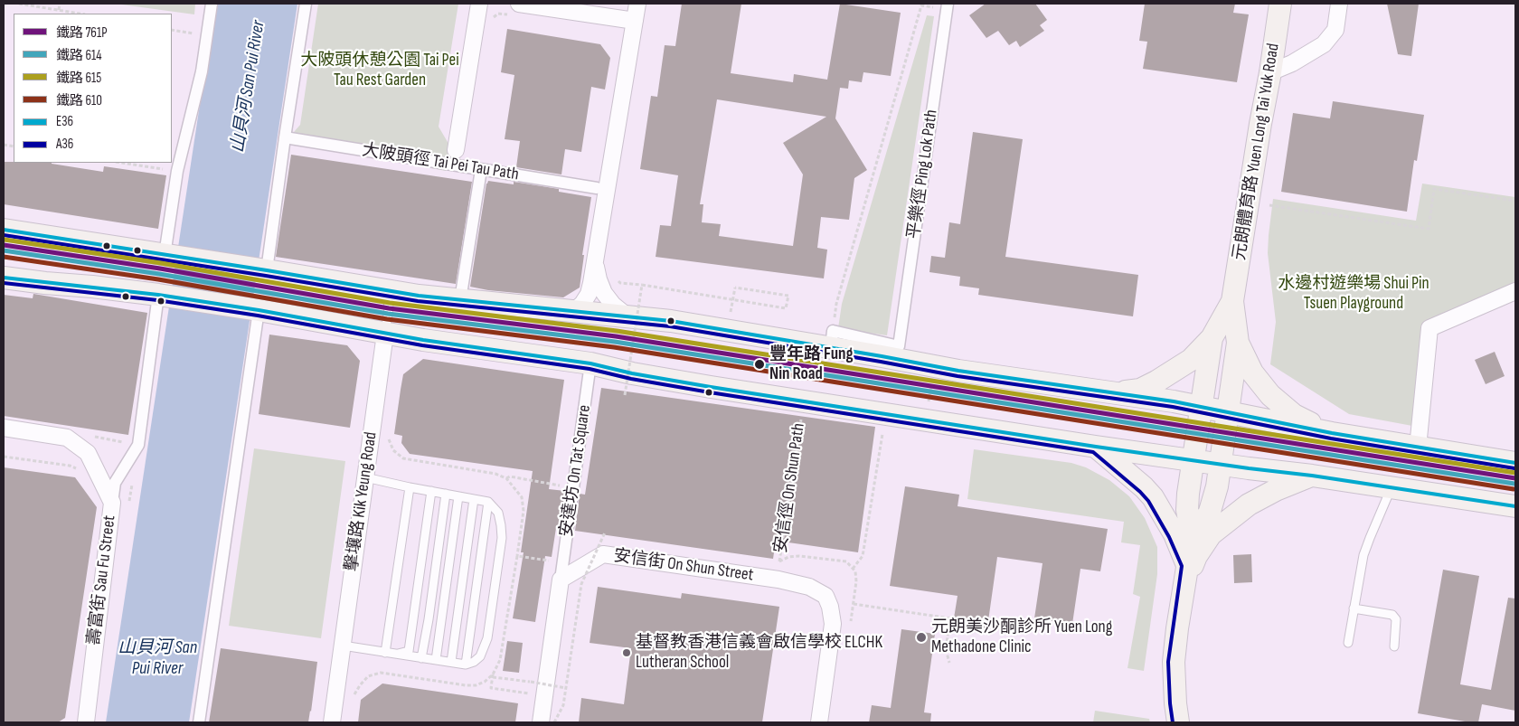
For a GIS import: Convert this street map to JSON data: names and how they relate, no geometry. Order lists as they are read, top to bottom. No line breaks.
{"streets":{"main road":["元朗體育路 Yuen Long Tai Yuk Road"],"street":["大陂頭徑 Tai Pei Tau Path","平樂徑 Ping Lok Path","安達坊 On Tat Square","擊壤路 Kik Yeung Road","安信街 On Shun Street","壽富街 Sau Fu Street"],"path":["安信徑 On Shun Path"]},"crossings":[["安達坊 On Tat Square","安信街 On Shun Street"]],"water":["山貝河 San Pui River"],"parks":["大陂頭休憩公園 Tai Pei Tau Rest Garden","水邊村遊樂場 Shui Pin Tsuen Playground"],"places":["豐年路 Fung Nin Road","元朗美沙酮診所 Yuen Long Methadone Clinic","基督教香港信義會啟信學校 ELCHK Lutheran School"],"lines":["transit line E36","transit line A36","rail line 615","rail line 761P","rail line 614","rail line 610"],"legend":["鐵路 761P","鐵路 614","鐵路 615","鐵路 610","E36","A36"]}
